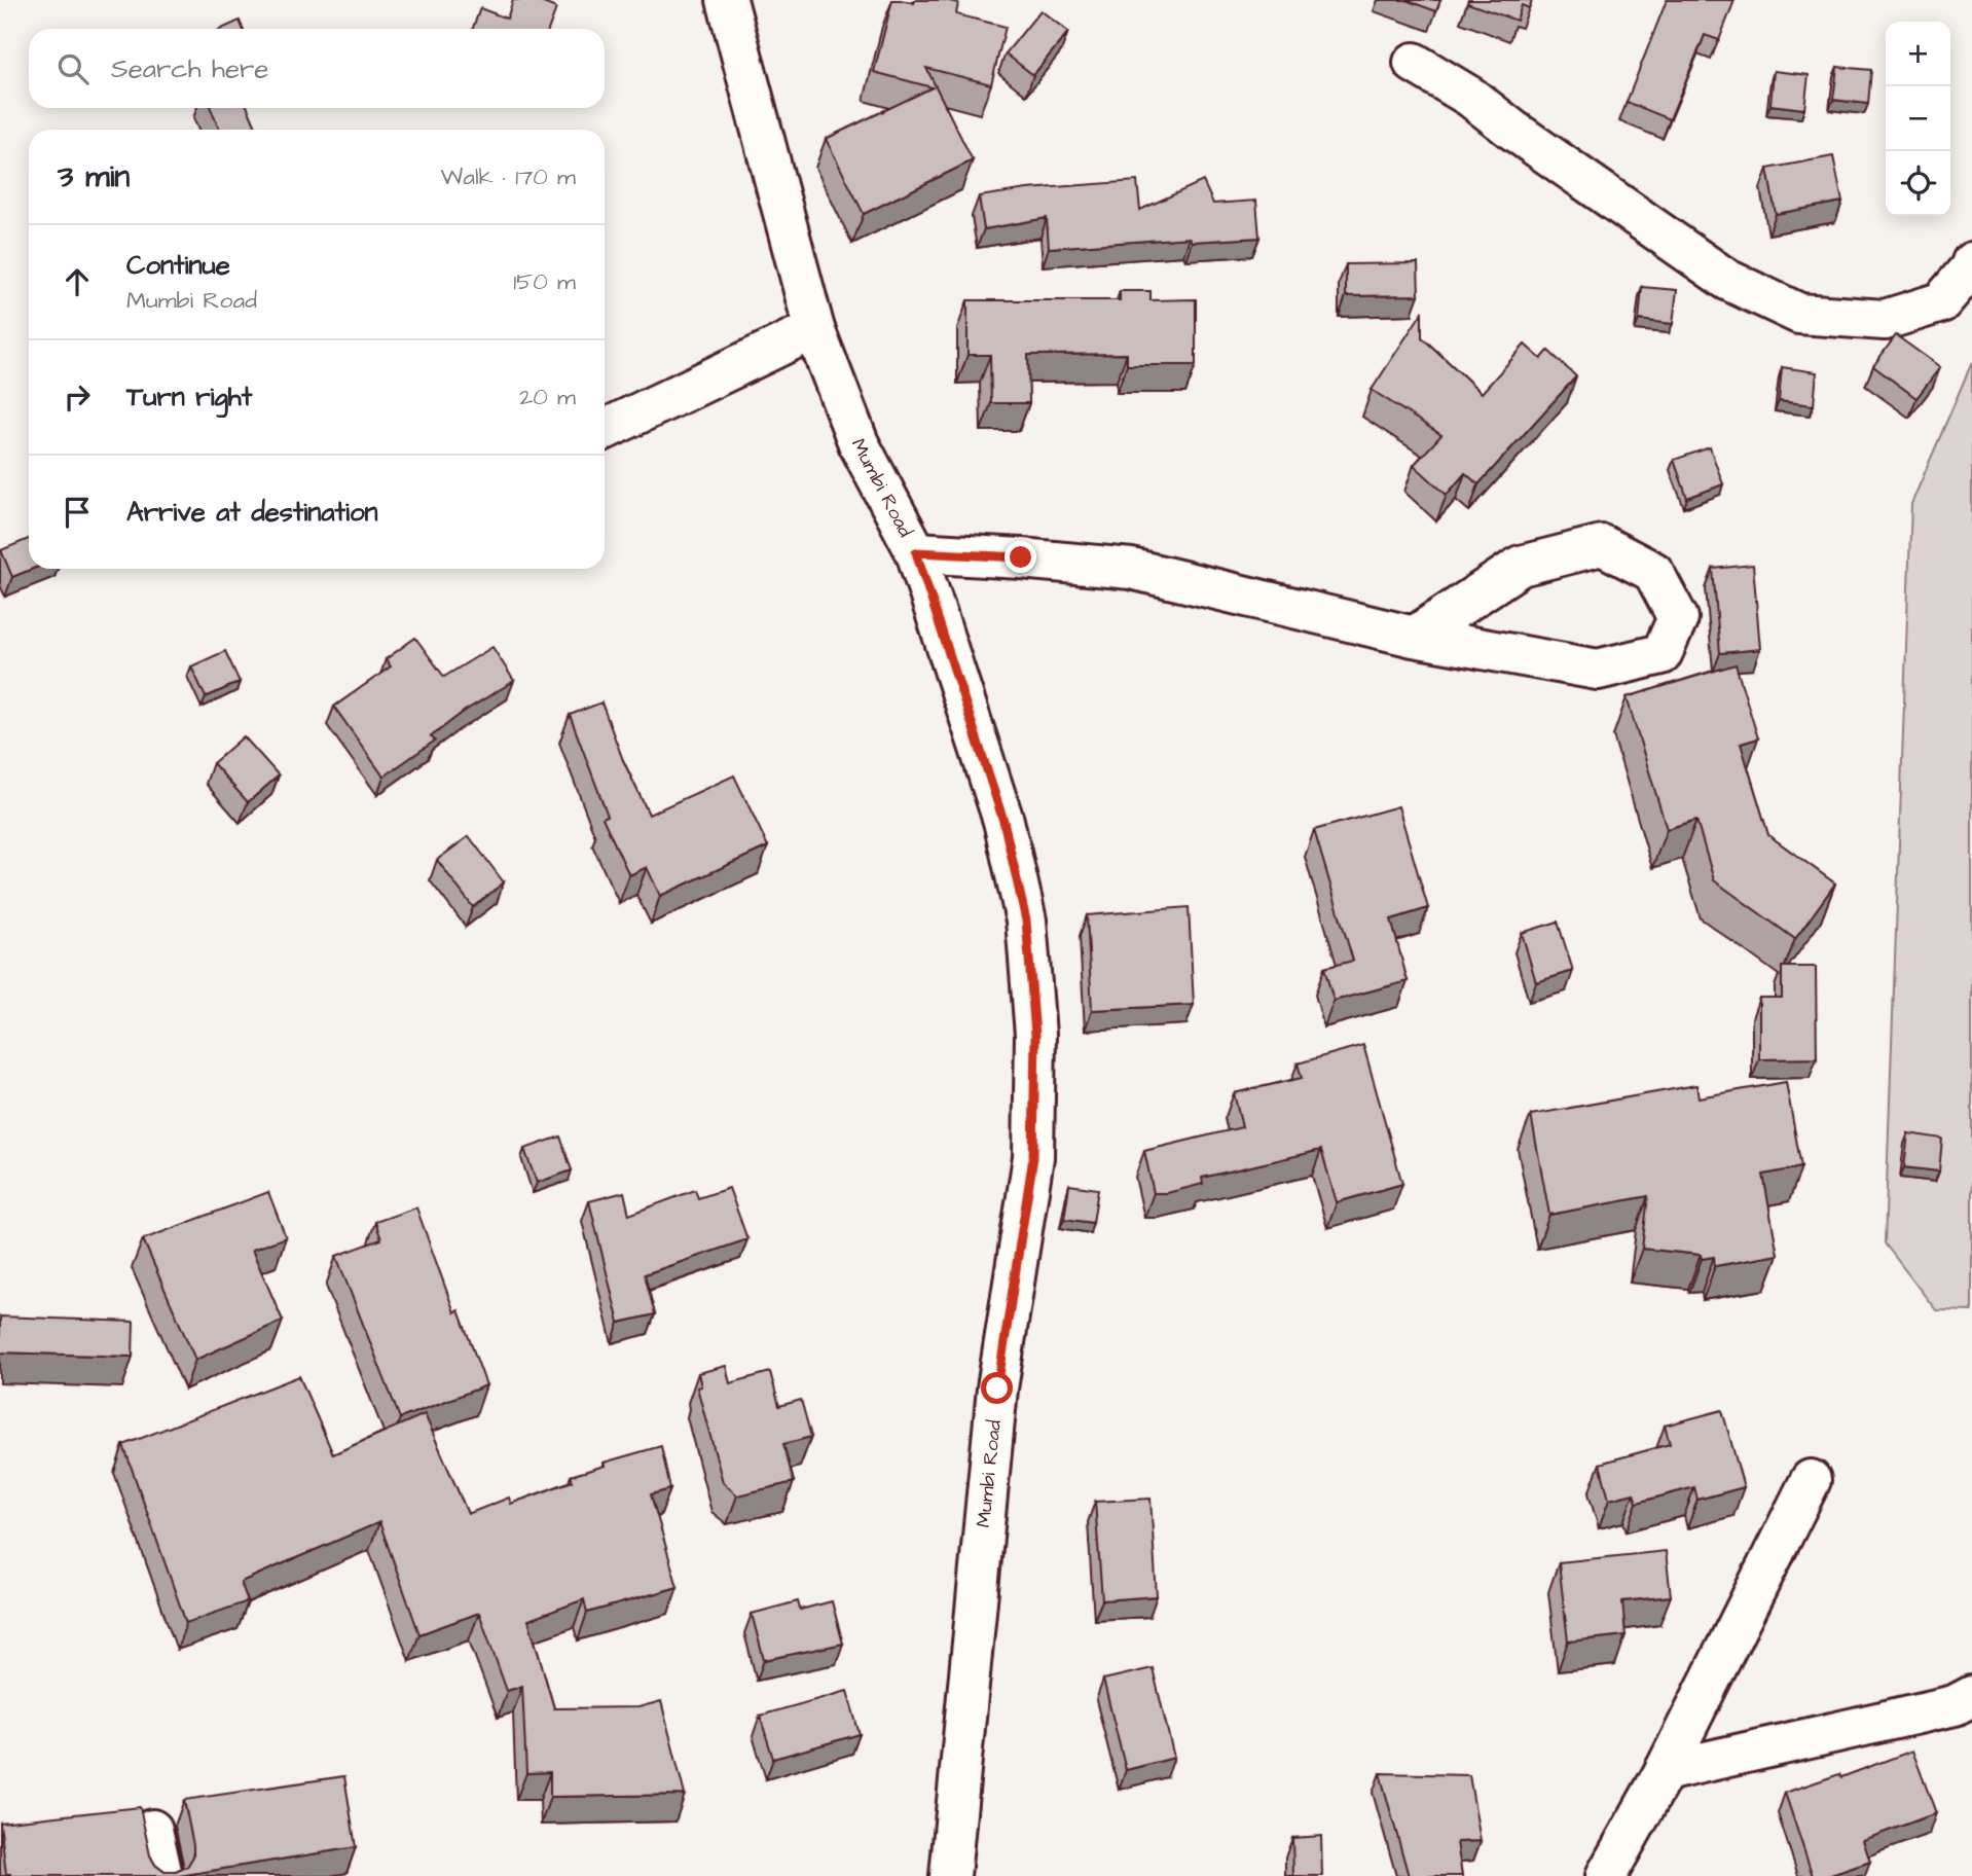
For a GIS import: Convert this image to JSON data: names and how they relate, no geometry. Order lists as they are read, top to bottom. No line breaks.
{"streets":{"street":["Mumbi Road"]},"page":{"map_buttons":["+","−"],"search":"Search here","heading":["3 min","Walk · 170 m"],"list":[["Continue","Mumbi Road","150 m"],["Turn right","20 m"],"Arrive at destination"]}}
